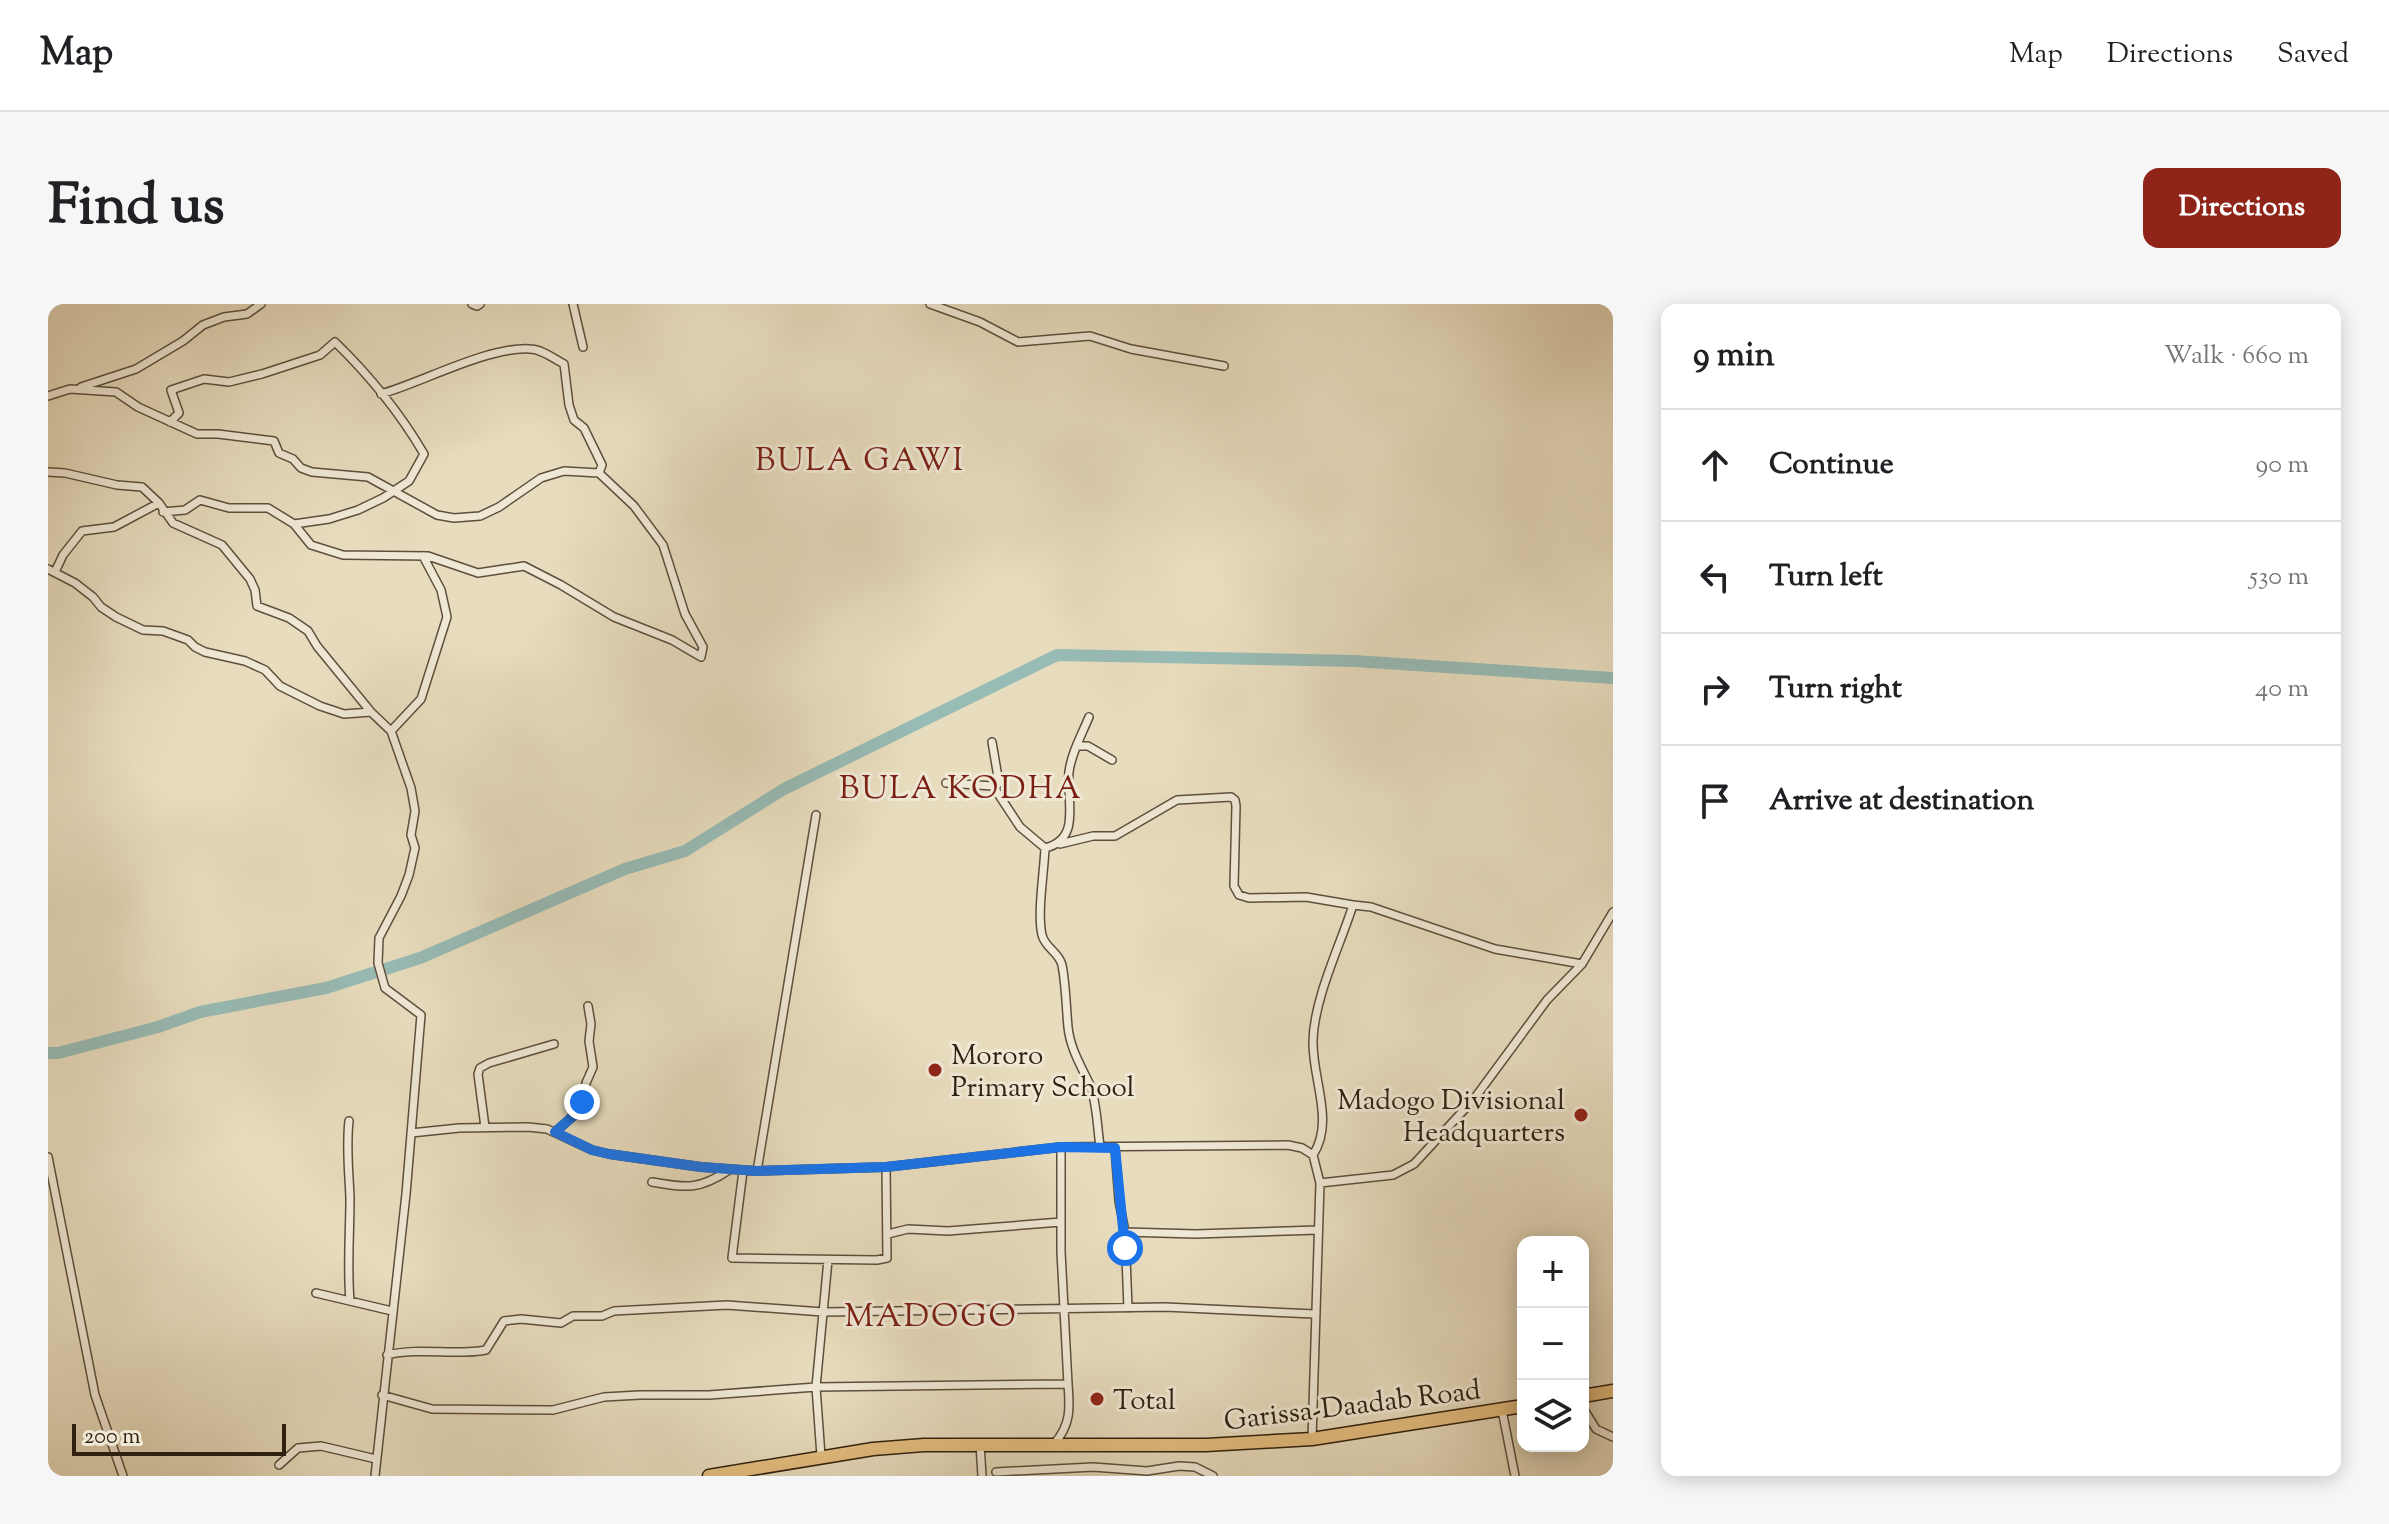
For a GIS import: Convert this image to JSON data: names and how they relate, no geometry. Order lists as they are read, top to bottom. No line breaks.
{"streets":{"highway":["Garissa-Daadab Road"]},"districts":["BULA GAWI","BULA KODHA","MADOGO"],"places":["Mororo Primary School","Madogo Divisional Headquarters","Total"],"scale_bar":"200 m","page":{"header":"Map","nav":["Map","Directions","Saved"],"title":"Find us","buttons":"Directions","heading":["9 min","Walk · 660 m"],"list":[["Continue","90 m"],["Turn left","530 m"],["Turn right","40 m"],"Arrive at destination"],"map_buttons":["+","−"],"scale":"200 m"}}
